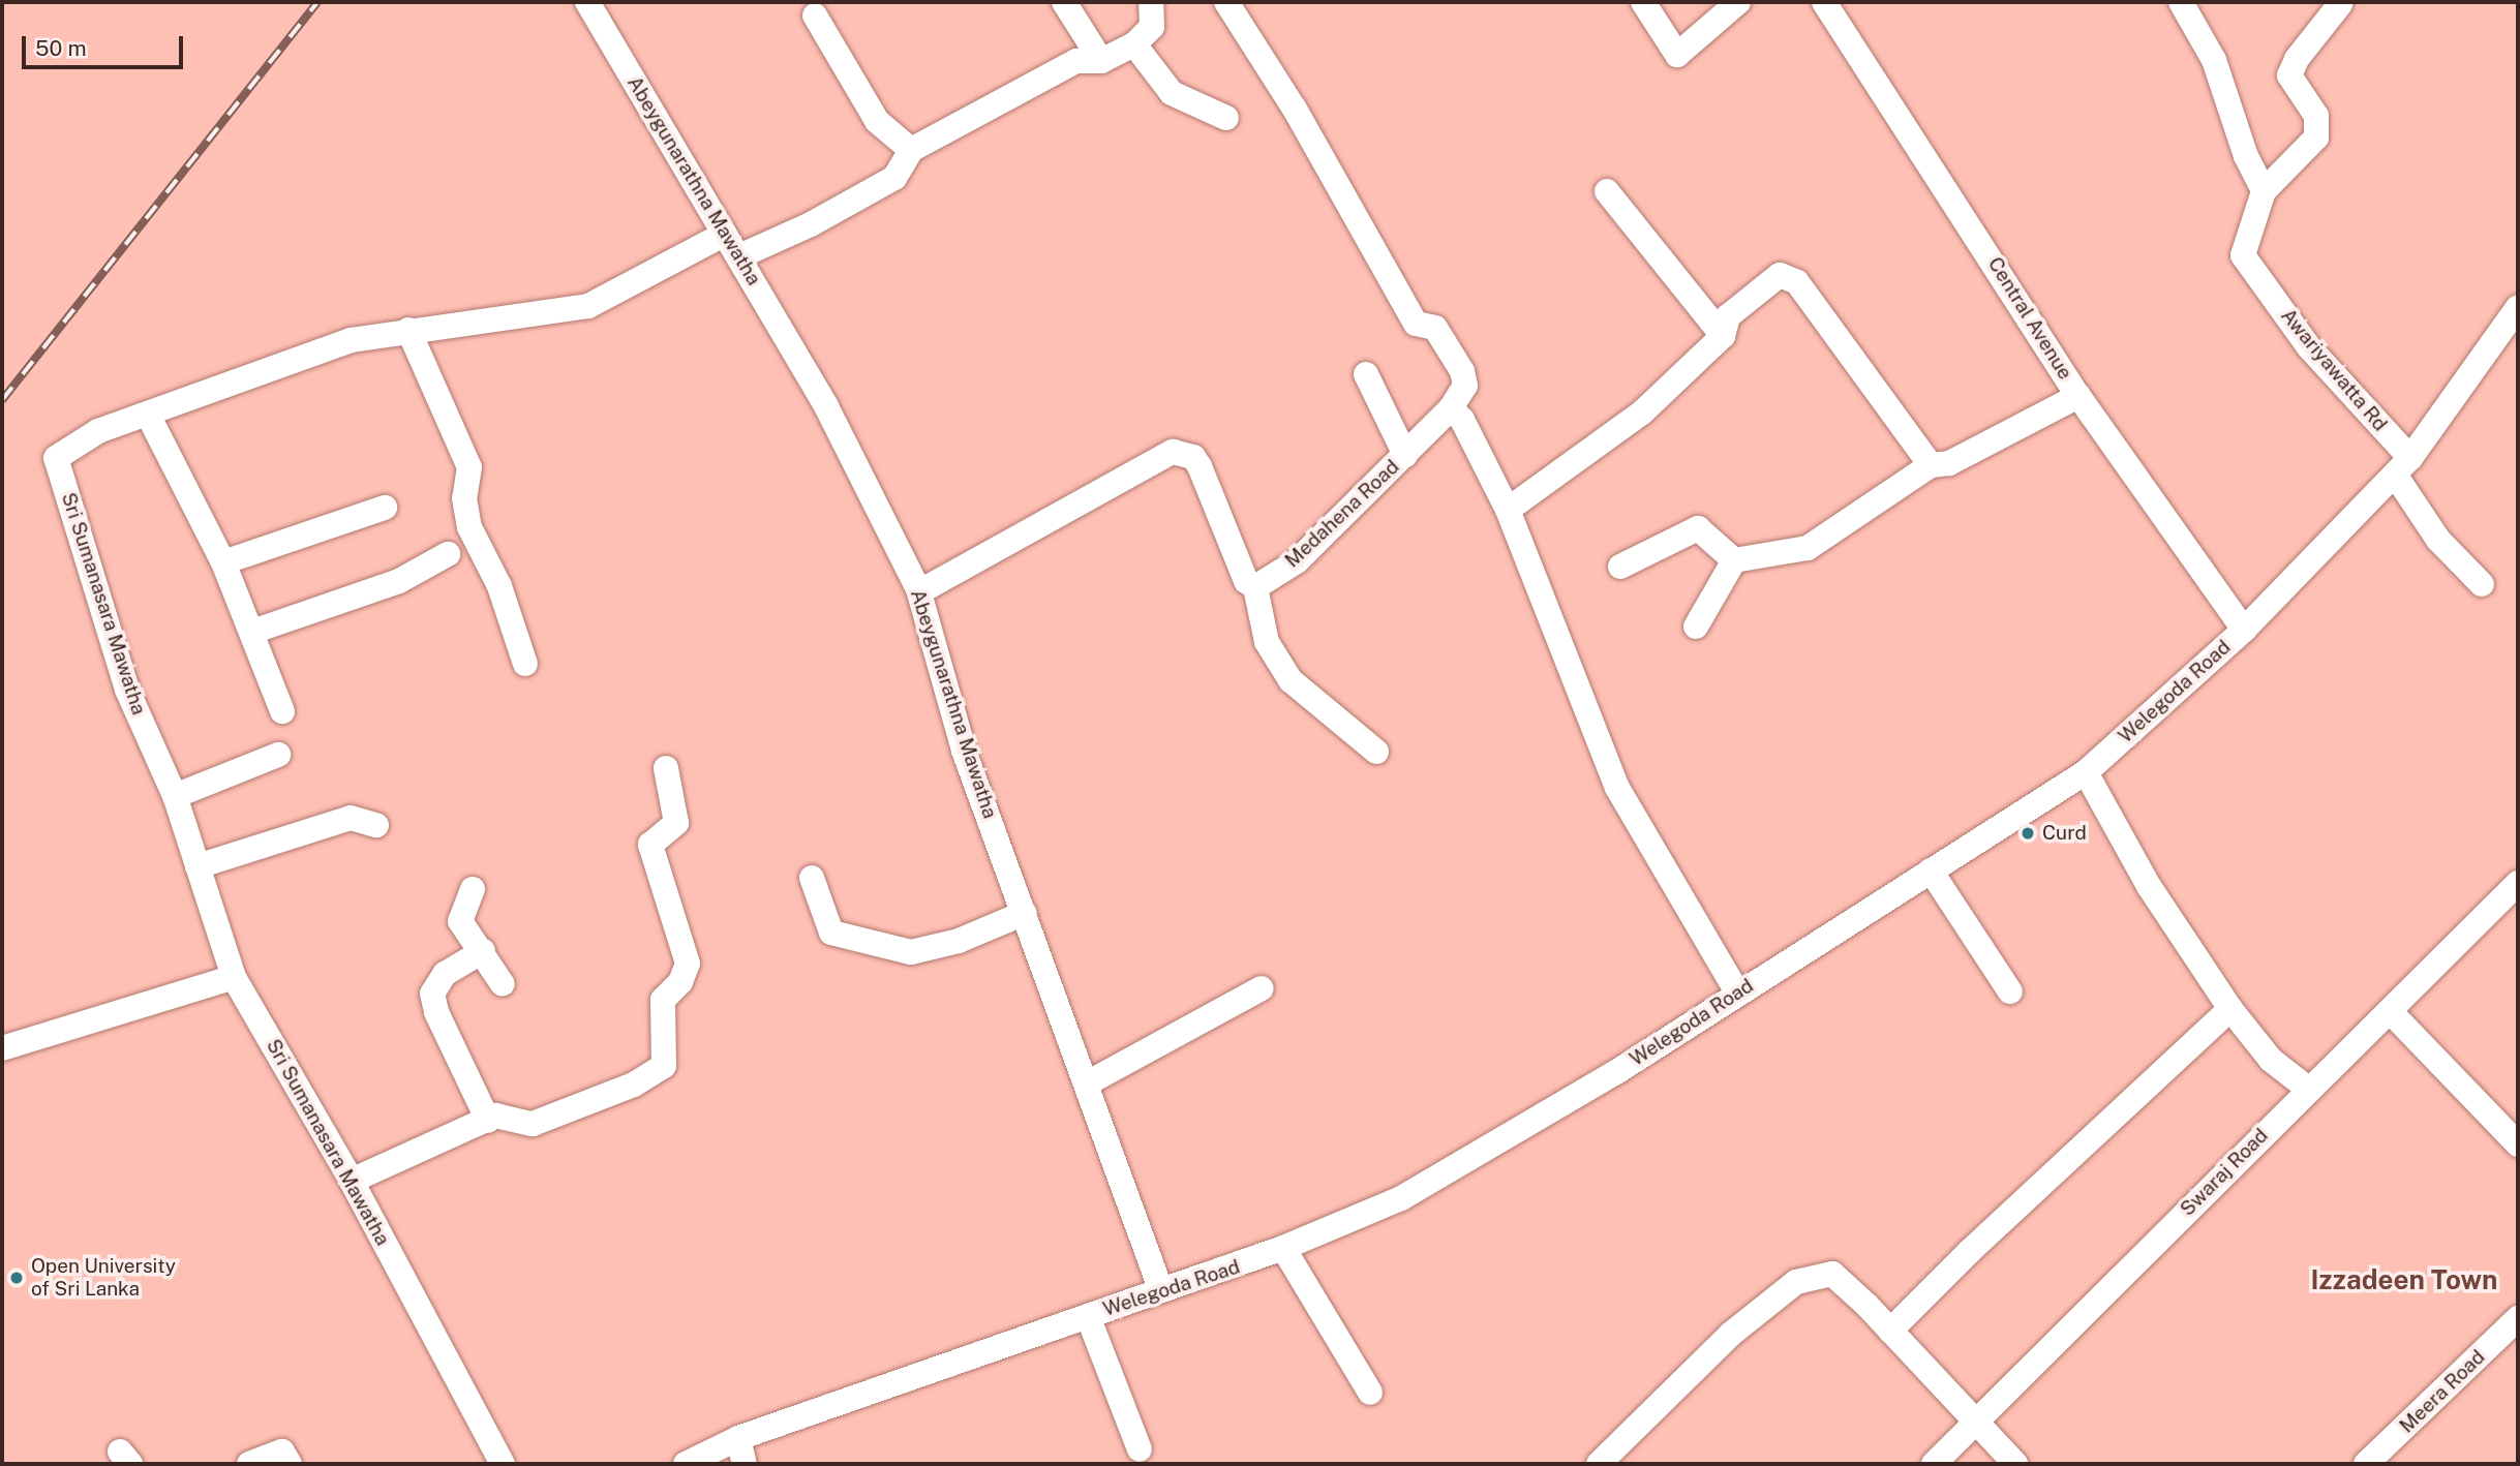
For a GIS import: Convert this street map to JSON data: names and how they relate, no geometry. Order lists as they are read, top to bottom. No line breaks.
{"streets":{"street":["Abeygunarathna Mawatha","Central Avenue","Awariyawatta Rd","Medahena Road","Sri Sumanasara Mawatha","Welegoda Road","Swaraj Road","Meera Road"]},"crossings":[["Abeygunarathna Mawatha","Sri Sumanasara Mawatha"],["Abeygunarathna Mawatha","Welegoda Road"],["Central Avenue","Welegoda Road"],["Awariyawatta Rd","Welegoda Road"]],"districts":["Izzadeen Town"],"places":["Curd","Open University of Sri Lanka"],"scale_bar":"50 m"}
